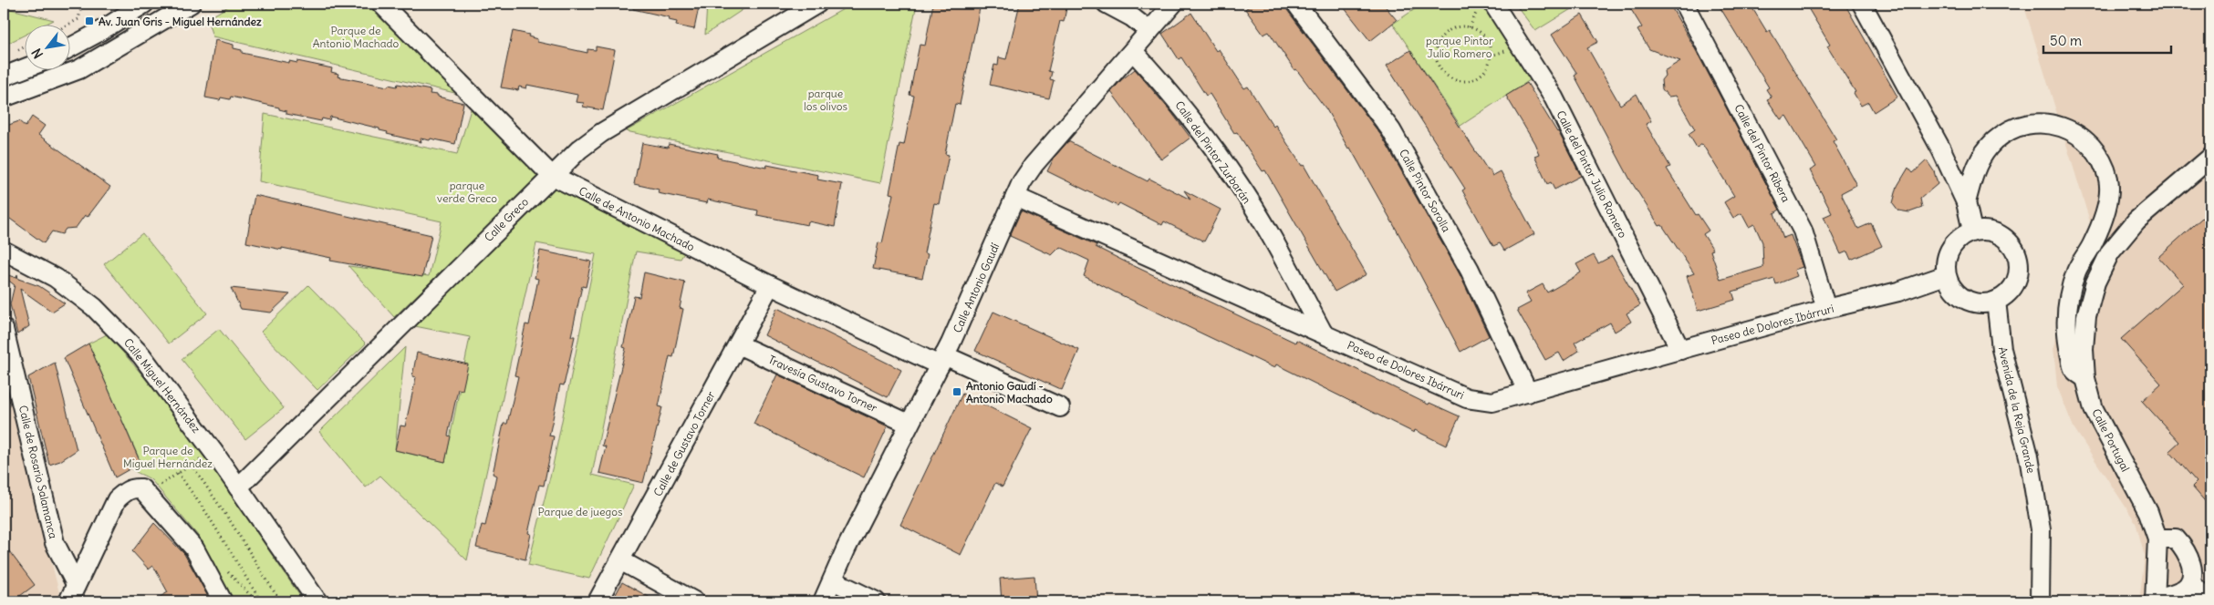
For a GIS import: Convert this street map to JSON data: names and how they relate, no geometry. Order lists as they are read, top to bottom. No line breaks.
{"streets":{"street":["Calle del Pintor Zurbarán","Calle del Pintor Ribera","Calle del Pintor Julio Romero","Calle Pintor Sorolla","Calle de Antonio Machado","Calle Greco","Calle Antonio Gaudí","Paseo de Dolores Ibárruri","Travesía Gustavo Torner","Calle Miguel Hernández","Avenida de la Reja Grande","Calle Portugal","Calle de Gustavo Torner","Calle de Rosario Salamanca"]},"crossings":[["Calle del Pintor Zurbarán","Calle Antonio Gaudí"],["Calle del Pintor Zurbarán","Paseo de Dolores Ibárruri"],["Calle del Pintor Ribera","Paseo de Dolores Ibárruri"],["Calle del Pintor Julio Romero","Paseo de Dolores Ibárruri"],["Calle Pintor Sorolla","Paseo de Dolores Ibárruri"],["Calle de Antonio Machado","Calle Greco"],["Calle de Antonio Machado","Calle Antonio Gaudí"],["Calle de Antonio Machado","Calle de Gustavo Torner"],["Calle Greco","Calle Miguel Hernández"],["Calle Antonio Gaudí","Paseo de Dolores Ibárruri"],["Calle Antonio Gaudí","Travesía Gustavo Torner"],["Paseo de Dolores Ibárruri","Avenida de la Reja Grande"],["Travesía Gustavo Torner","Calle de Gustavo Torner"]],"parks":["Parque de Antonio Machado","parque Pintor Julio Romero","parque los olivos","parque verde Greco","Parque de Miguel Hernández","Parque de juegos"],"places":{"transit":["Av. Juan Gris - Miguel Hernández","Antonio Gaudí - Antonio Machado"]},"scale_bar":"50 m","north":"bottom left"}
